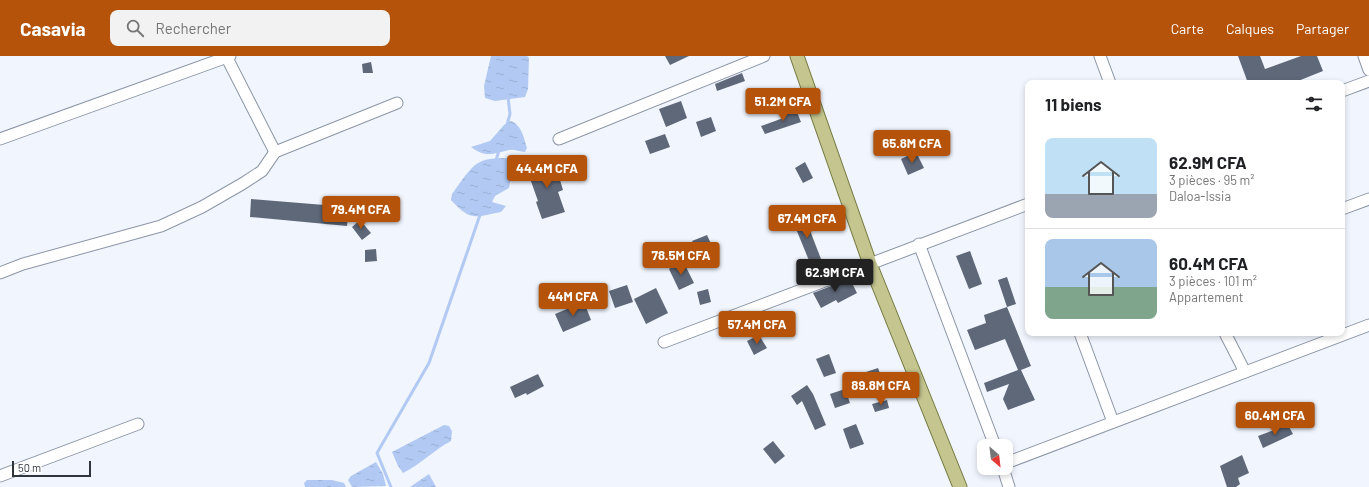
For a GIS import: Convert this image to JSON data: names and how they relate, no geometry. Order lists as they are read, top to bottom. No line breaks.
{"scale_bar":"50 m","north":"bottom right","page":{"header":"Casavia","search":"Rechercher","nav":["Carte","Calques","Partager"],"heading":"11 biens","price":["51.2M CFA","65.8M CFA","44.4M CFA","79.4M CFA","67.4M CFA","78.5M CFA","62.9M CFA","44M CFA","57.4M CFA","89.8M CFA","60.4M CFA"],"list":[{"name":"62.9M CFA","note":"3 pièces · 95 m² · Daloa-Issia"},{"name":"60.4M CFA","note":"3 pièces · 101 m² · Appartement"}],"scale":"50 m"}}
